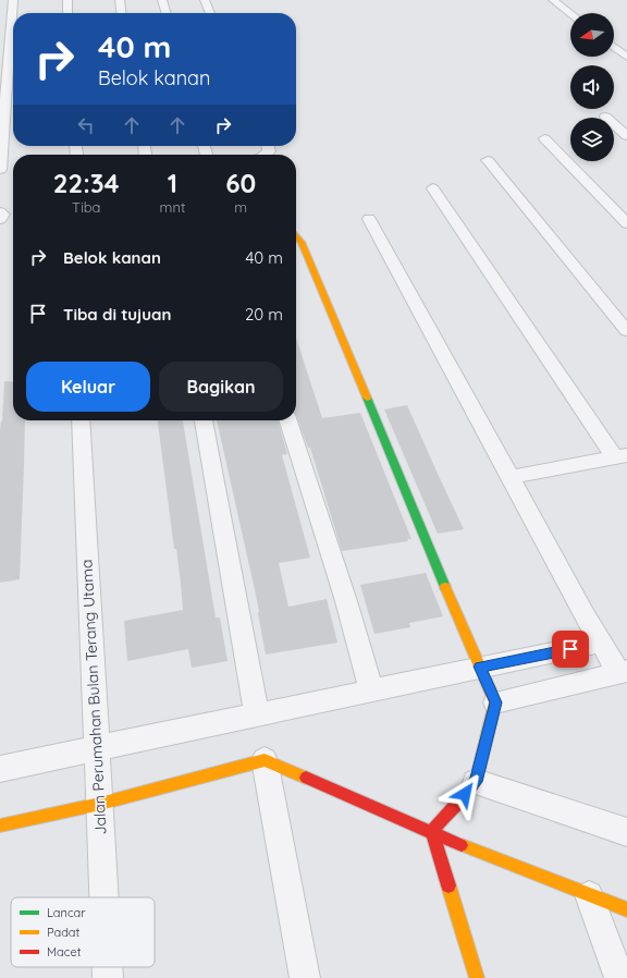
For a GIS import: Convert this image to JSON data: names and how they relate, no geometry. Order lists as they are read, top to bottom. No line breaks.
{"streets":{"street":["Jalan Perumahan Bulan Terang Utama"]},"legend":["Lancar","Padat","Macet"],"north":"left","page":{"turn":["40 m","Belok kanan"],"eta":["22:34","Tiba","1","mnt","60","m"],"list":[{"name":"Belok kanan","value":"40 m"},{"name":"Tiba di tujuan","value":"20 m"}],"buttons":["Keluar","Bagikan"]}}
